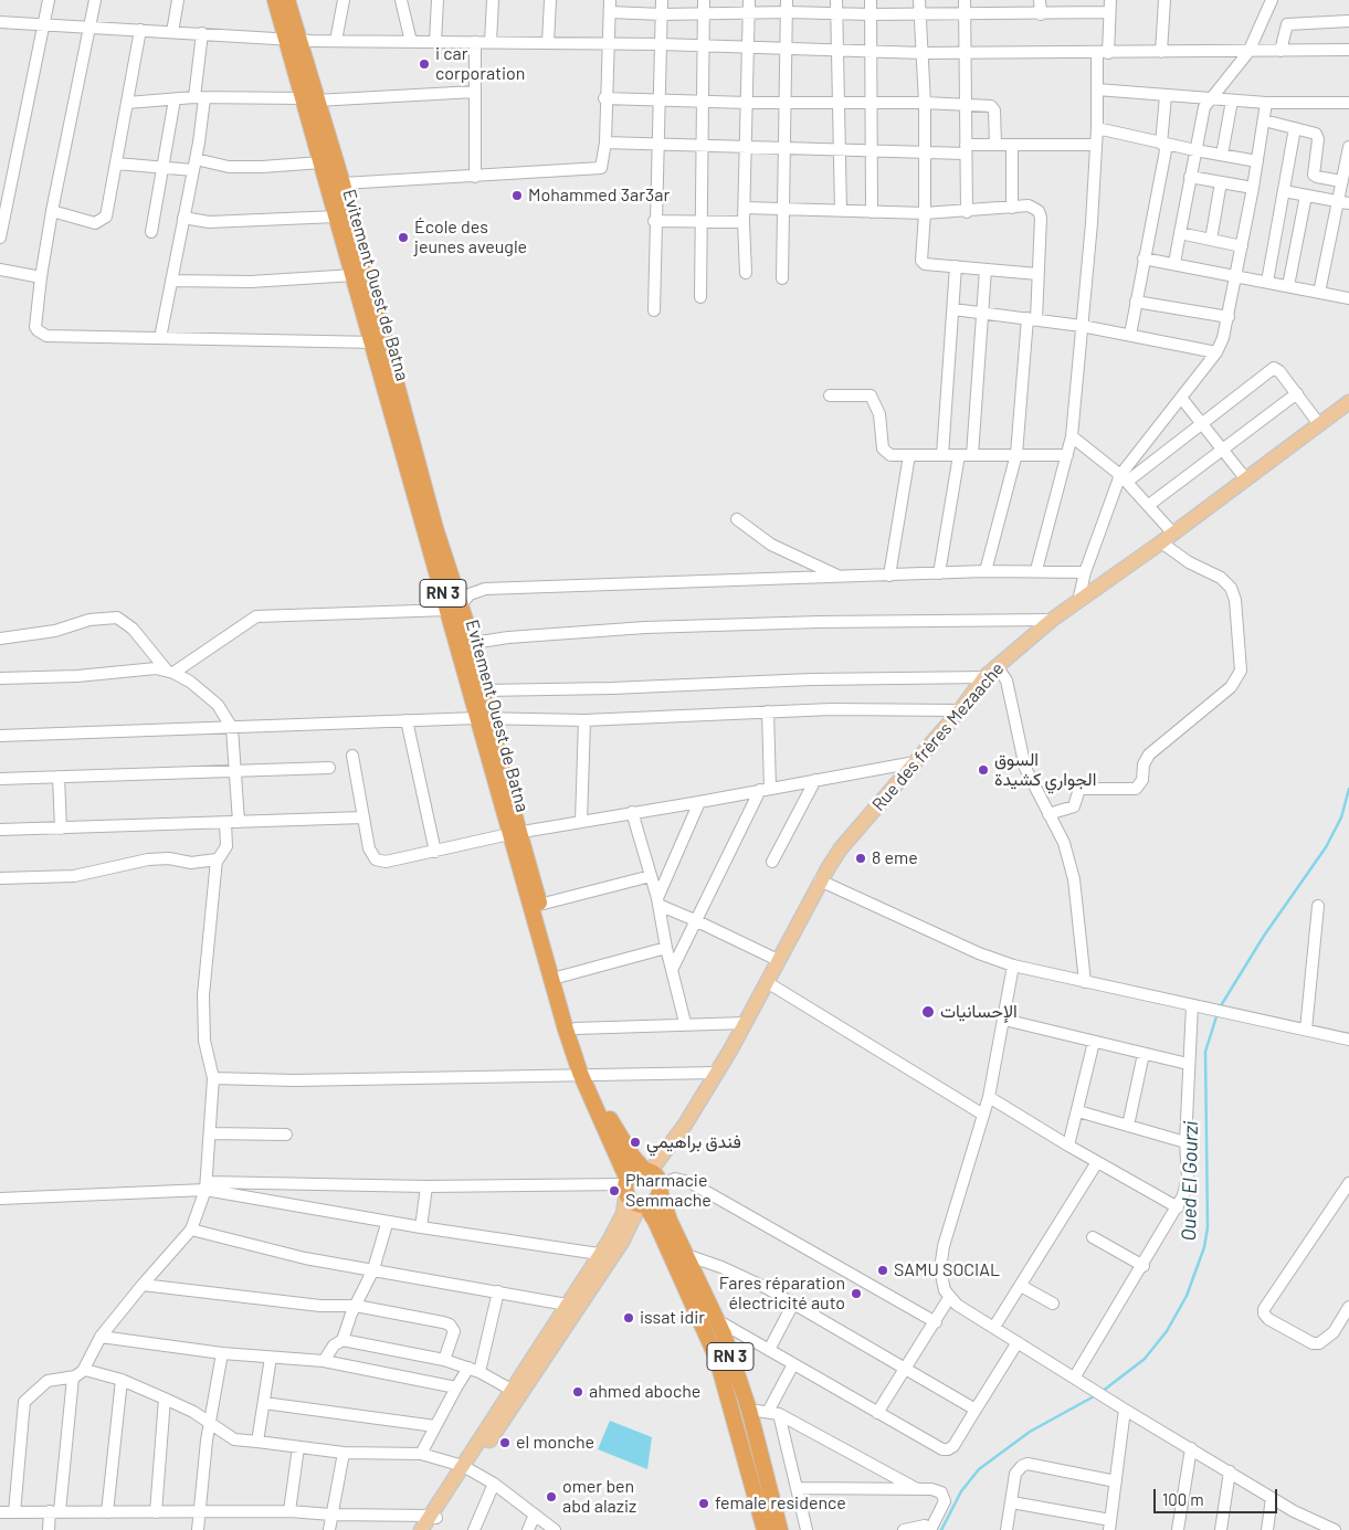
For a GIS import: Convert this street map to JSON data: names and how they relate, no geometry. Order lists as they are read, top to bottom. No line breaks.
{"streets":{"highway":["Evitement Ouest de Batna","RN 3"],"main road":["Rue des frères Mezaache"]},"crossings":[["Evitement Ouest de Batna","RN 3"],["Evitement Ouest de Batna","Rue des frères Mezaache"],["RN 3","Rue des frères Mezaache"]],"water":["Oued El Gourzi"],"places":["i car corporation","Mohammed 3ar3ar","École des jeunes aveugle","السوق الجواري كشيدة","8 eme","الإحسانيات","فندق براهيمي","Pharmacie Semmache","SAMU SOCIAL","Fares réparation électricité auto","issat idir","ahmed aboche","el monche","omer ben abd alaziz","female residence"],"scale_bar":"100 m"}
